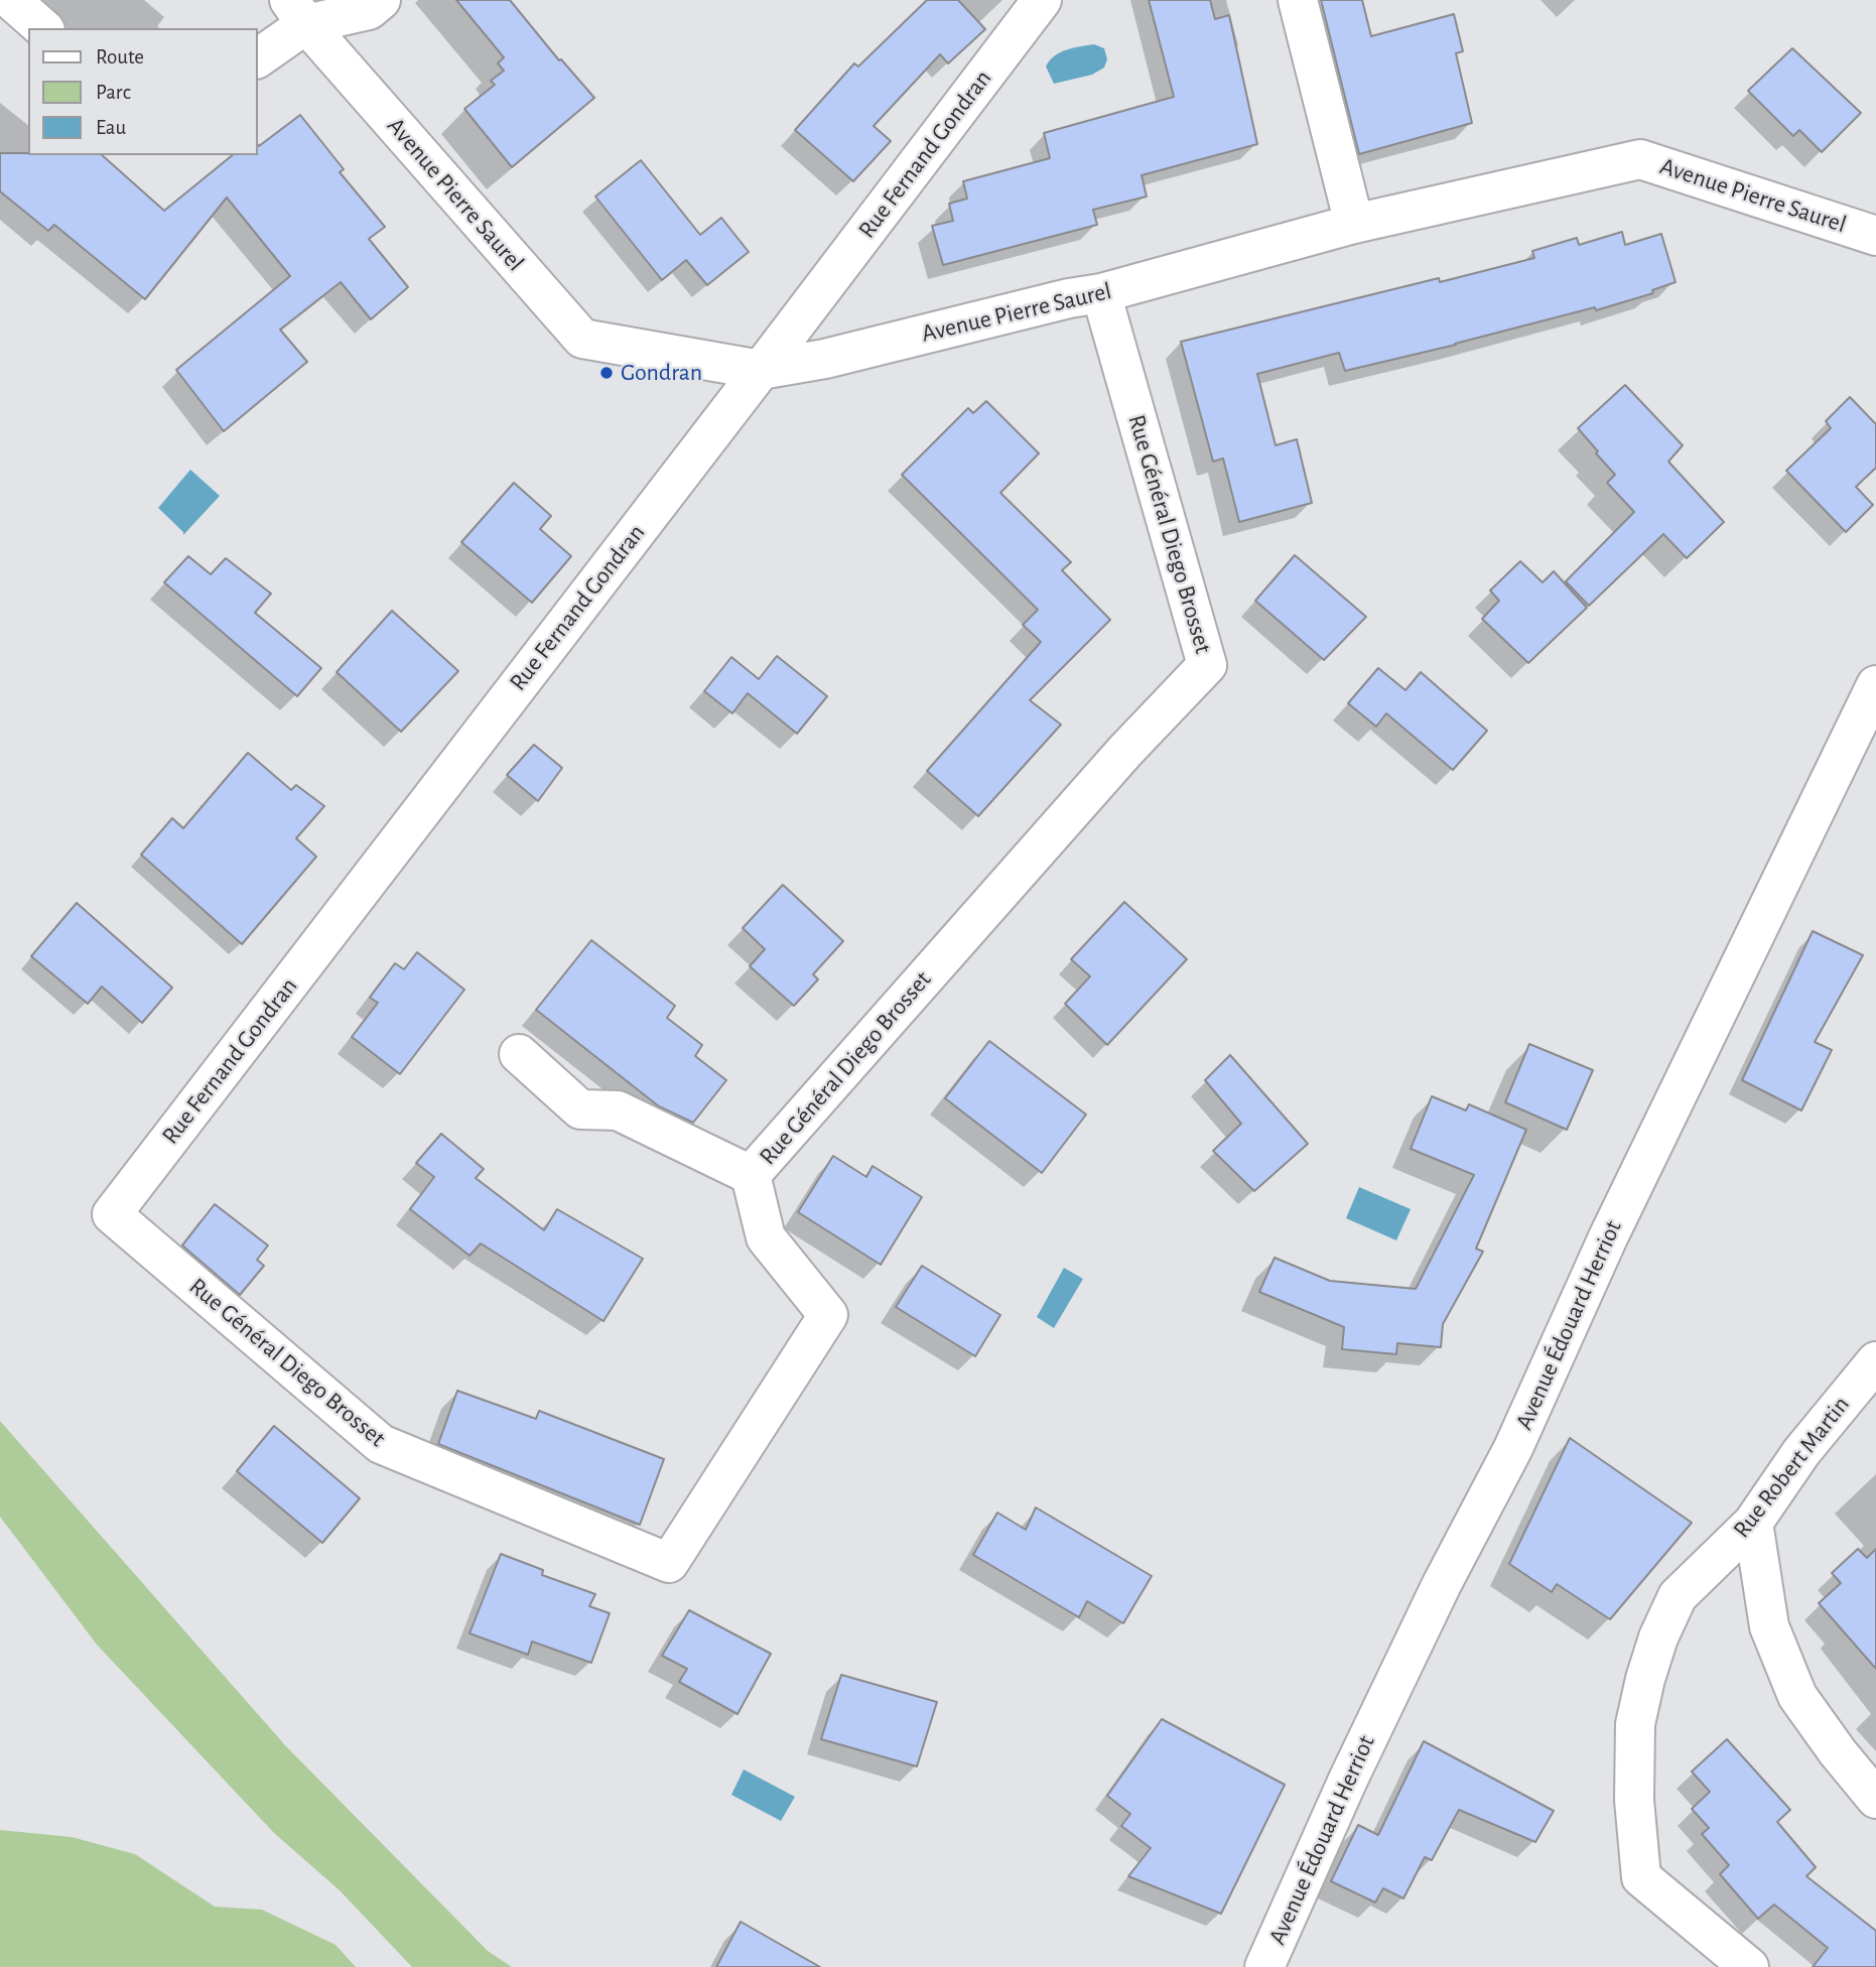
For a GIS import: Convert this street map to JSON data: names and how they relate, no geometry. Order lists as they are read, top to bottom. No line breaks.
{"streets":{"street":["Rue Fernand Gondran","Avenue Pierre Saurel","Rue Général Diego Brosset","Avenue Édouard Herriot","Rue Robert Martin"]},"crossings":[["Rue Fernand Gondran","Avenue Pierre Saurel"],["Rue Fernand Gondran","Rue Général Diego Brosset"],["Avenue Pierre Saurel","Rue Général Diego Brosset"]],"places":["Gondran"],"legend":["Route","Parc","Eau"]}
